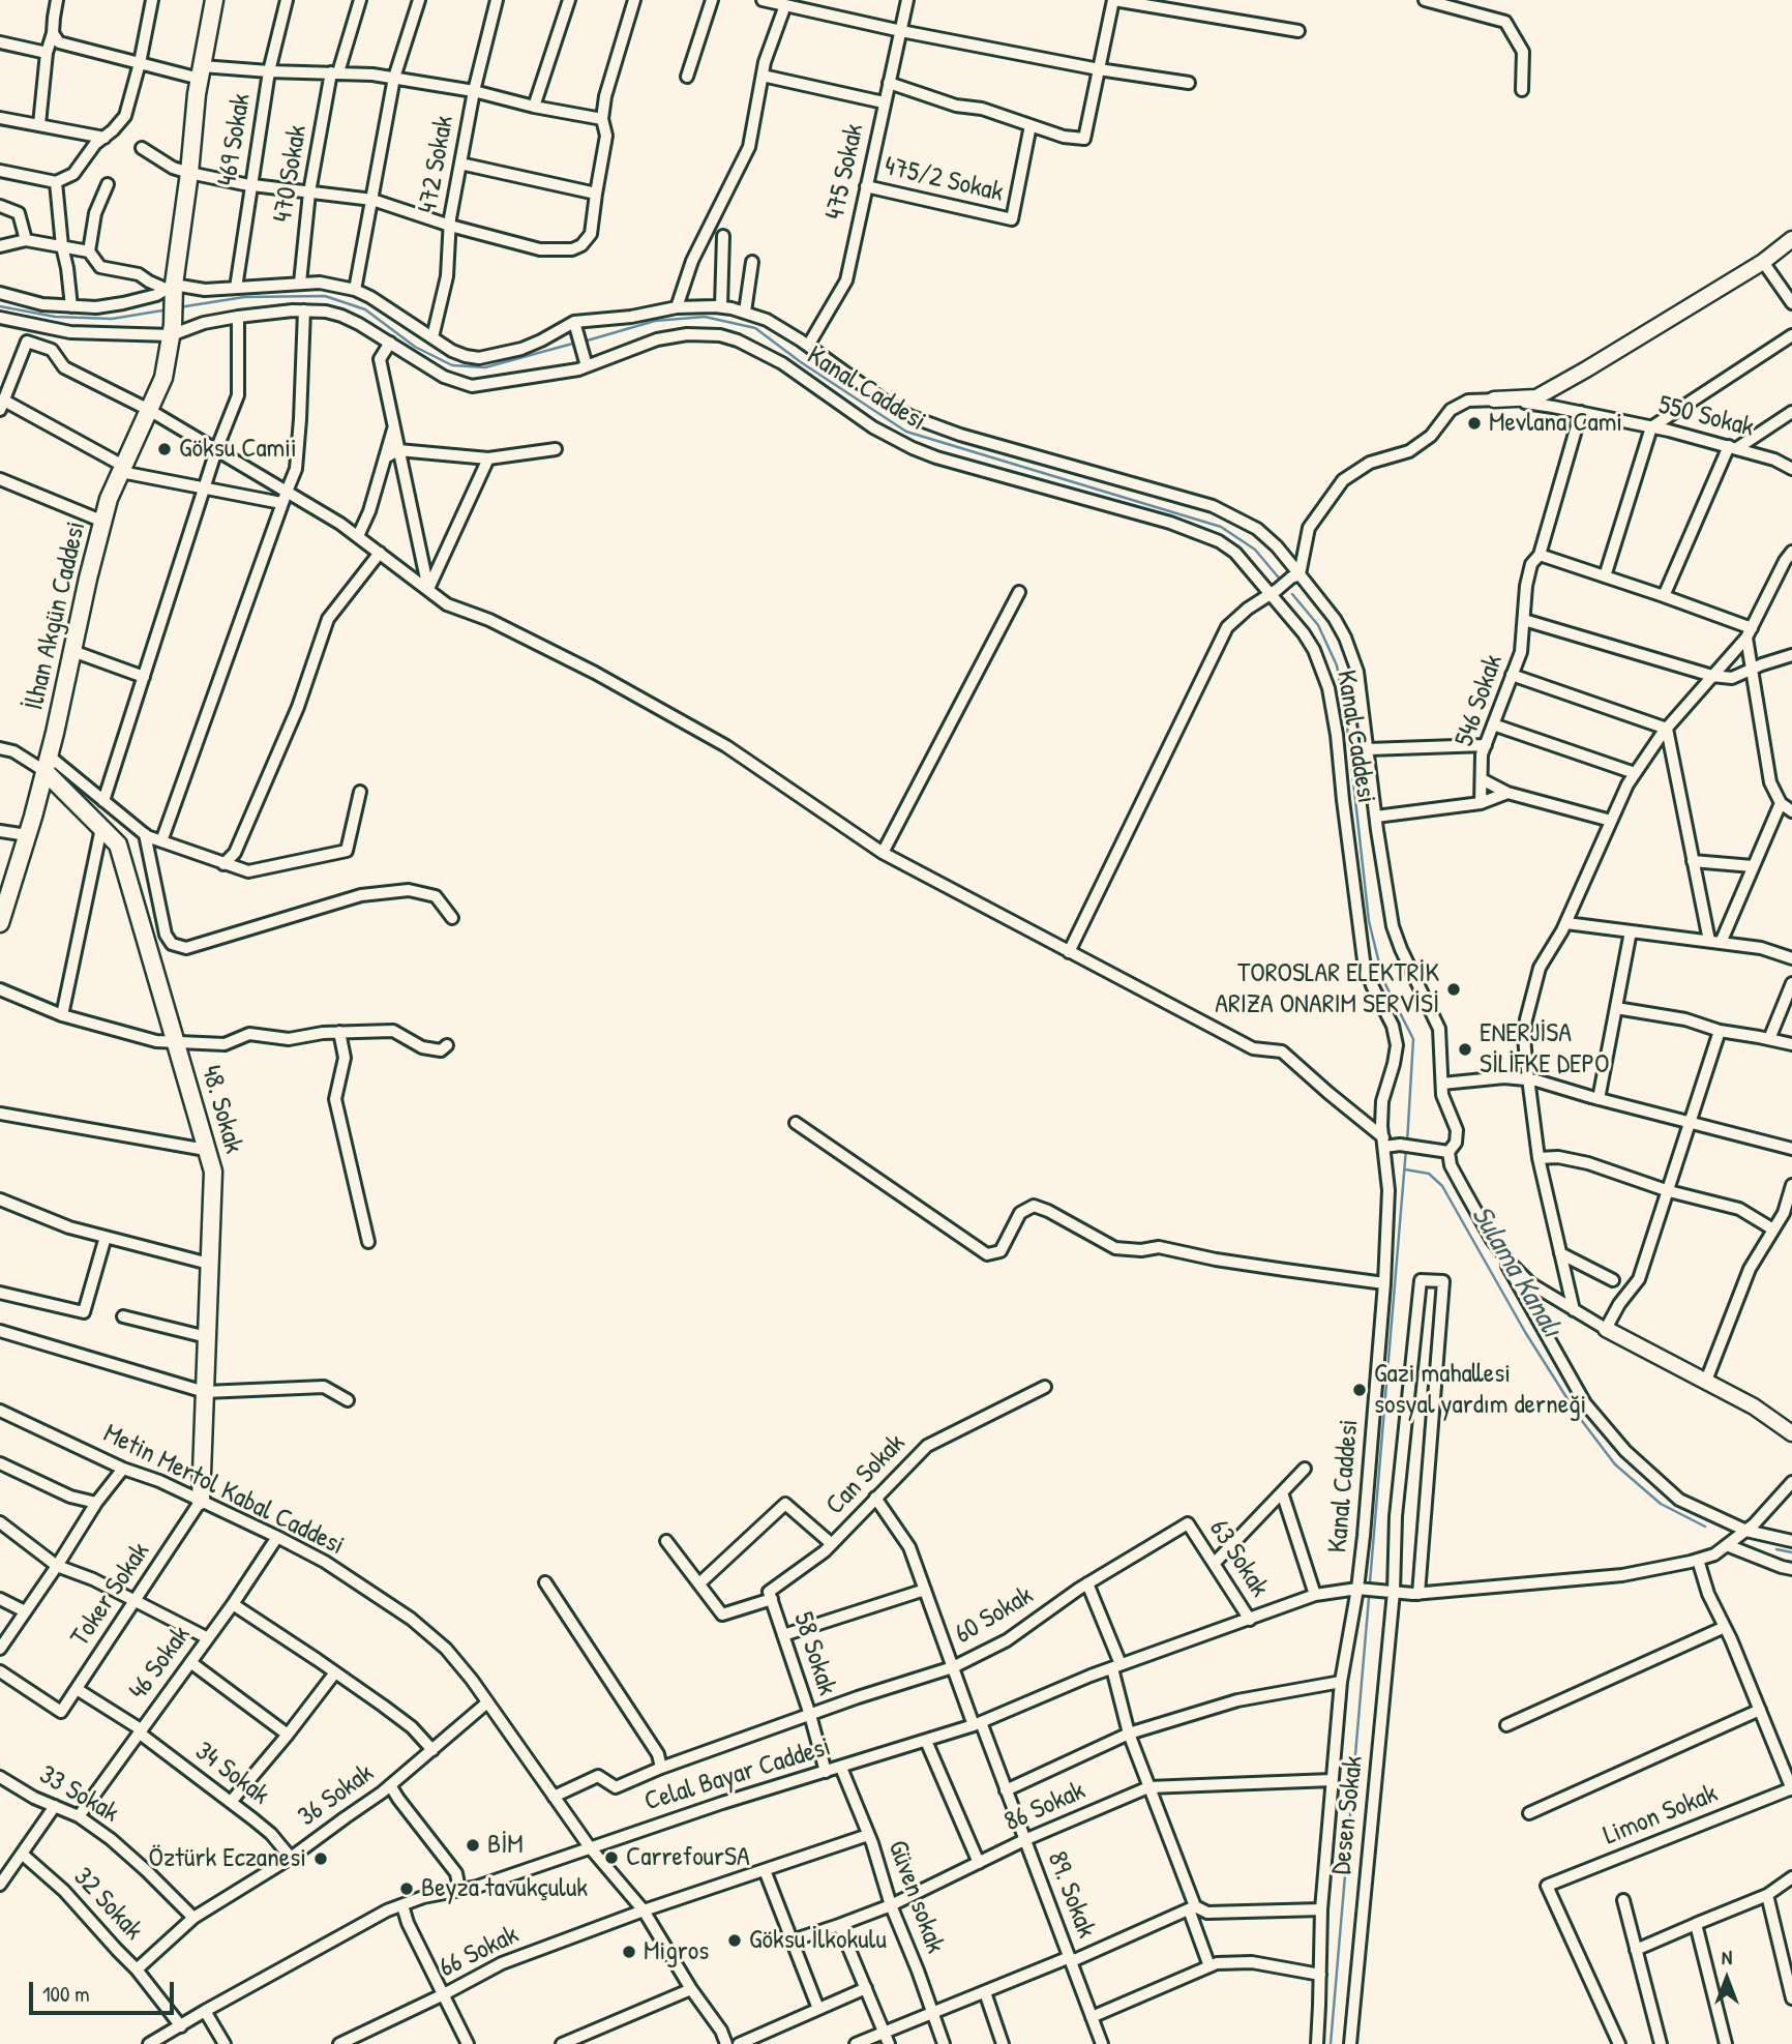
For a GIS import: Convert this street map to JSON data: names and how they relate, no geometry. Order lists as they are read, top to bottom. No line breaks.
{"streets":{"main road":["İlhan Akgün Caddesi","48. Sokak"],"street":["469 Sokak","472 Sokak","475 Sokak","470 Sokak","475/2 Sokak","Kanal Caddesi","550 Sokak","546 Sokak","Can Sokak","Metin Mertol Kabal Caddesi","63 Sokak","Toker Sokak","60 Sokak","58 Sokak","46 Sokak","34 Sokak","Celal Bayar Caddesi","33 Sokak","36 Sokak","86 Sokak","Desen Sokak","Limon Sokak","89. Sokak","Güven sokak","32 Sokak","66 Sokak"]},"crossings":[["475 Sokak","475/2 Sokak"],["Kanal Caddesi","İlhan Akgün Caddesi"],["Kanal Caddesi","Celal Bayar Caddesi"],["Kanal Caddesi","86 Sokak"],["550 Sokak","546 Sokak"],["İlhan Akgün Caddesi","48. Sokak"],["48. Sokak","Metin Mertol Kabal Caddesi"],["48. Sokak","Toker Sokak"],["Can Sokak","58 Sokak"],["Can Sokak","89. Sokak"],["Metin Mertol Kabal Caddesi","Toker Sokak"],["Metin Mertol Kabal Caddesi","60 Sokak"],["Metin Mertol Kabal Caddesi","46 Sokak"],["Metin Mertol Kabal Caddesi","Celal Bayar Caddesi"],["Metin Mertol Kabal Caddesi","36 Sokak"],["Metin Mertol Kabal Caddesi","66 Sokak"],["63 Sokak","60 Sokak"],["63 Sokak","Celal Bayar Caddesi"],["Toker Sokak","34 Sokak"],["60 Sokak","58 Sokak"],["60 Sokak","89. Sokak"],["58 Sokak","Celal Bayar Caddesi"],["46 Sokak","34 Sokak"],["46 Sokak","33 Sokak"],["34 Sokak","36 Sokak"],["Celal Bayar Caddesi","Desen Sokak"],["Celal Bayar Caddesi","89. Sokak"],["Celal Bayar Caddesi","Güven sokak"],["Celal Bayar Caddesi","32 Sokak"],["33 Sokak","36 Sokak"],["36 Sokak","32 Sokak"],["86 Sokak","89. Sokak"],["86 Sokak","Güven sokak"],["Güven sokak","66 Sokak"]],"water":["Sulama Kanalı"],"places":["Mevlana Cami","Göksu Camii","TOROSLAR ELEKTRİK ARIZA ONARIM SERVİSİ","ENERJİSA SİLİFKE DEPO","Gazi mahallesi sosyal yardım derneği","BİM","CarrefourSA","Öztürk Eczanesi","Beyza tavukçuluk","Göksu İlkokulu","Migros"],"scale_bar":"100 m","north":"top"}
